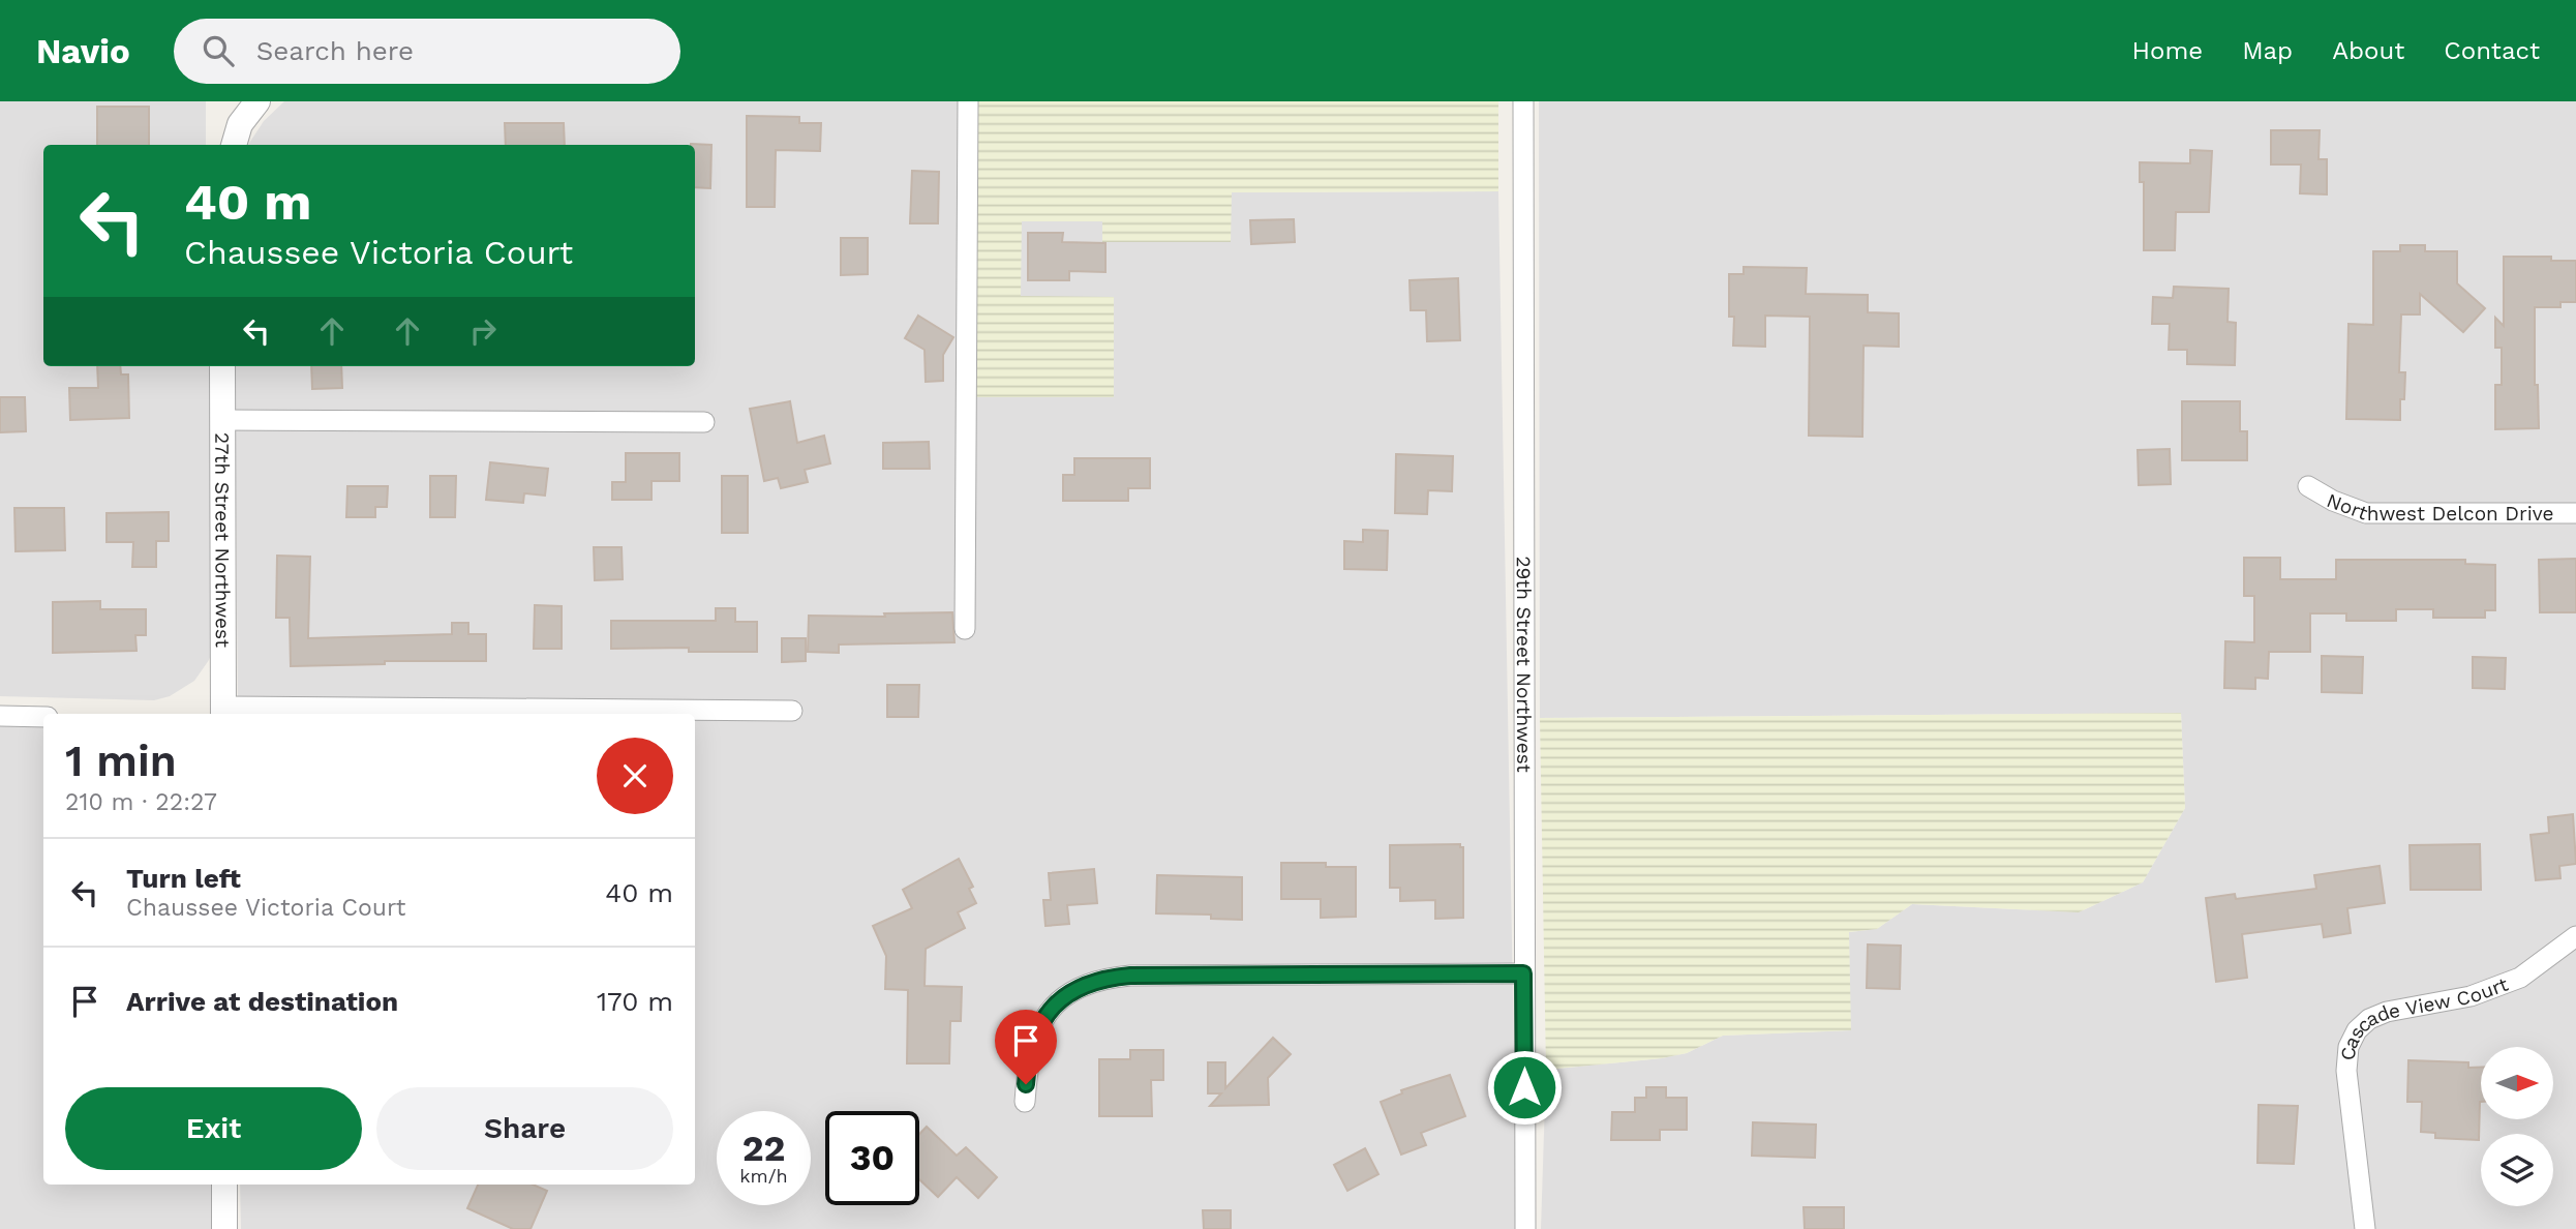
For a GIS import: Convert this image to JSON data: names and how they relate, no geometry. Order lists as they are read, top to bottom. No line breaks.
{"streets":{"street":["Northwest Delcon Drive","27th Street Northwest","29th Street Northwest","Cascade View Court"]},"north":"right","page":{"header":"Navio","search":"Search here","nav":["Home","Map","About","Contact"],"turn":["40 m","Chaussee Victoria Court"],"heading":["1 min","210 m · 22:27"],"list":[{"name":"Turn left","note":"Chaussee Victoria Court","value":"40 m"},{"name":"Arrive at destination","value":"170 m"}],"buttons":["Exit","Share"],"speed":"22 km/h","limit":"30"}}
